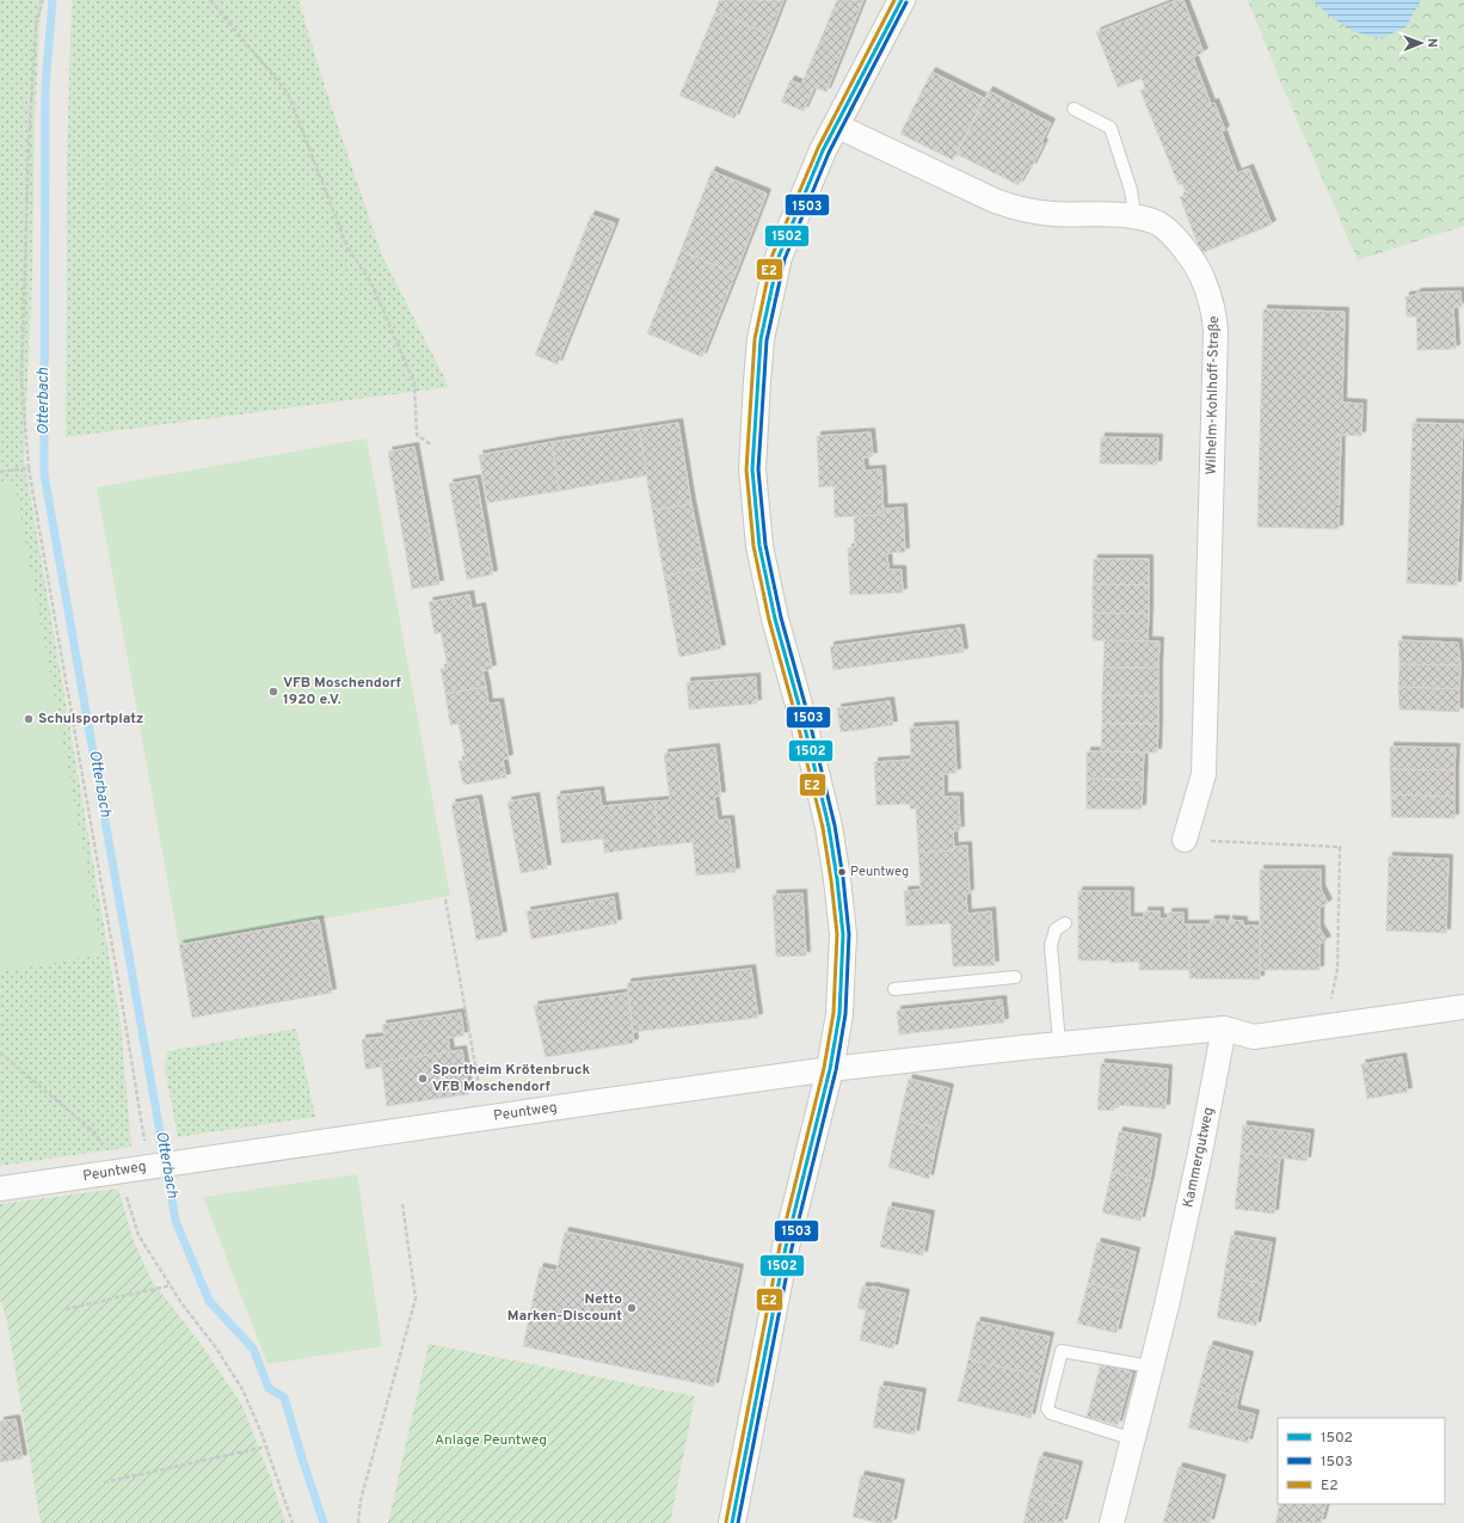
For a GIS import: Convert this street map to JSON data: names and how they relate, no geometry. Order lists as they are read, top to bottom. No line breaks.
{"streets":{"street":["Wilhelm-Kohlhoff-Straße","Peuntweg","Kammergutweg"]},"crossings":[["Peuntweg","Kammergutweg"]],"water":["Otterbach"],"parks":["Anlage Peuntweg"],"places":["VFB Moschendorf 1920 e.V.","Schulsportplatz","Peuntweg","Sportheim Krötenbruck VFB Moschendorf","Netto Marken-Discount"],"lines":["transit line 1502","transit line E2","transit line 1503"],"legend":["1502","1503","E2"],"north":"right"}
